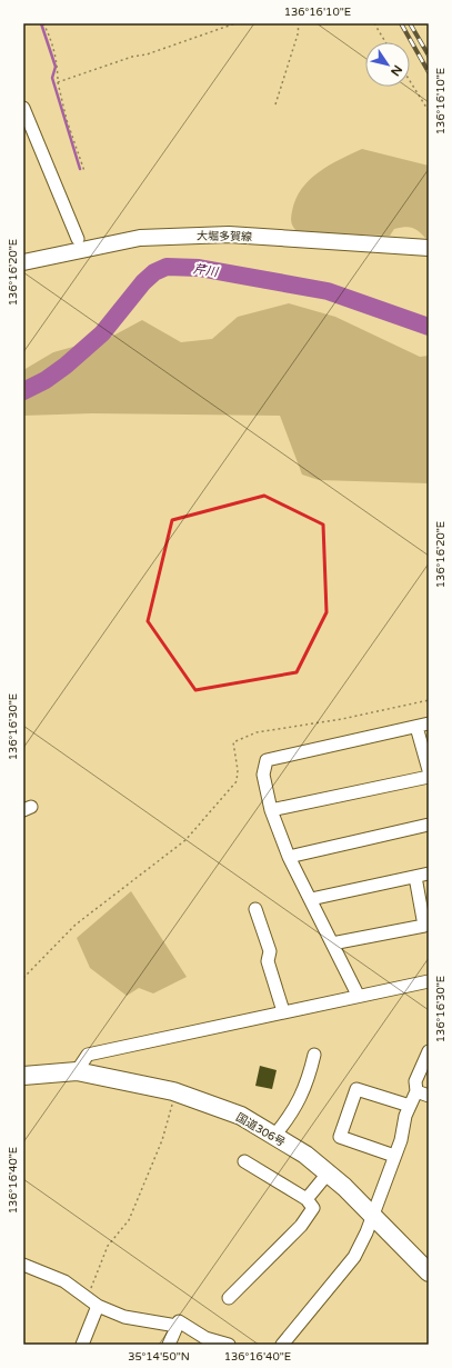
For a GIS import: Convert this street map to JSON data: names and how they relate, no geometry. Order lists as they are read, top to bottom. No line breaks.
{"streets":{"highway":["国道306号"],"main road":["大堀多賀線"]},"water":["芹川"],"north":"bottom right","coordinates":["136°16'10\"E","136°16'20\"E","136°16'30\"E","136°16'40\"E","35°14'50\"N"]}
